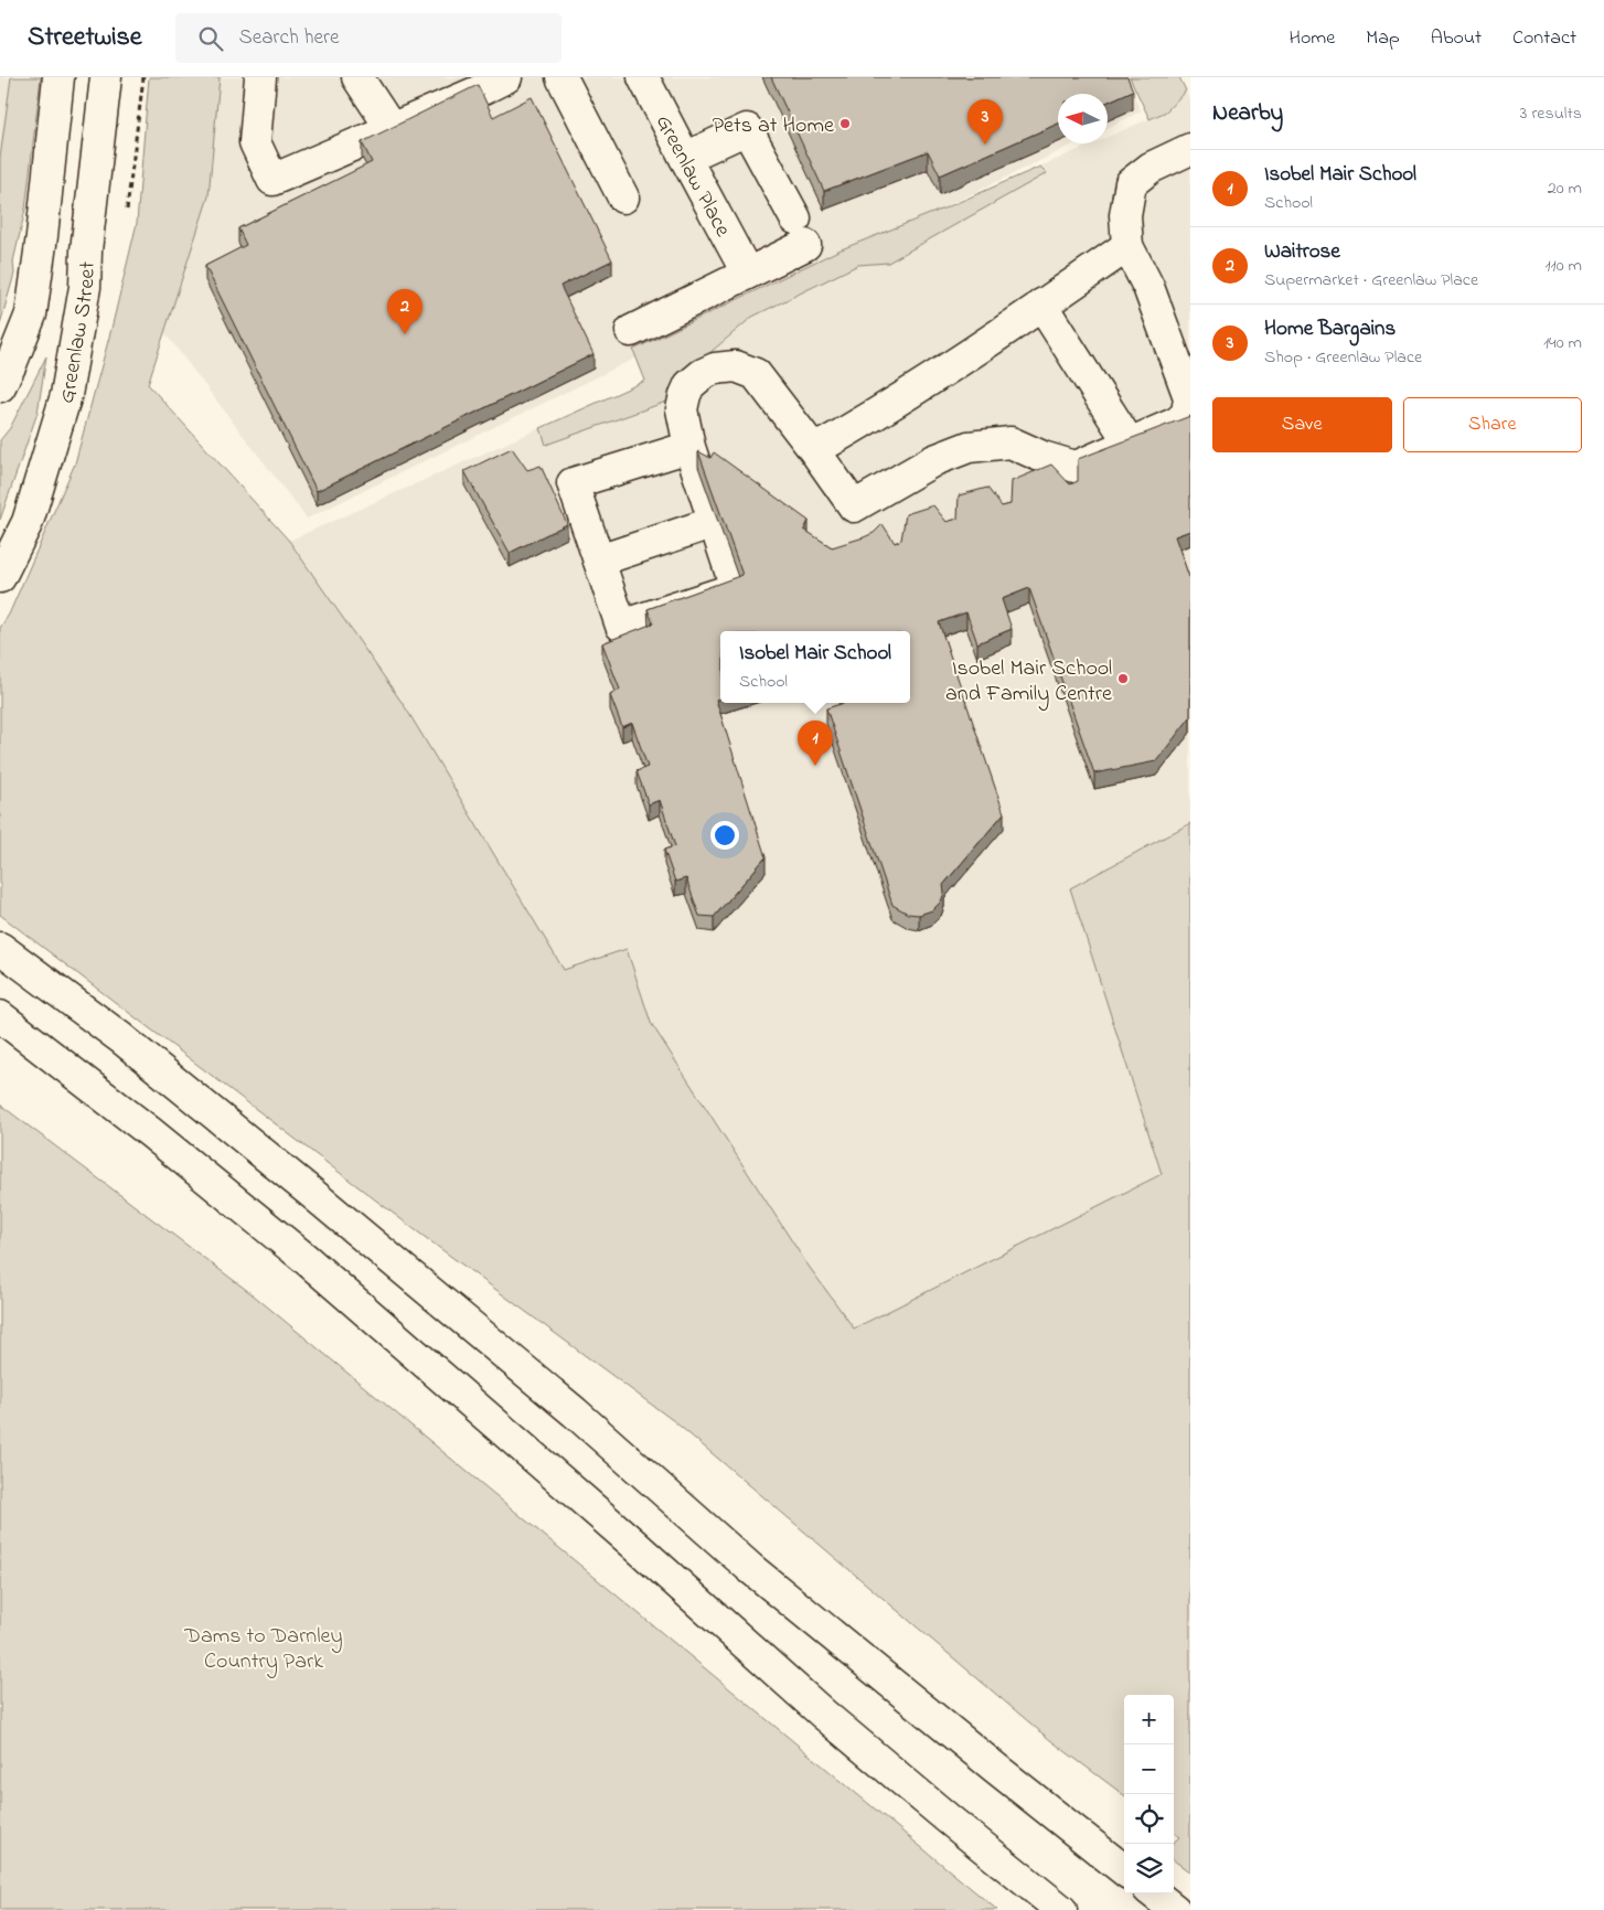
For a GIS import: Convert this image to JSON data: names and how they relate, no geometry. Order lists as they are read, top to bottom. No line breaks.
{"streets":{"main road":["Greenlaw Place","Greenlaw Street"]},"parks":["Dams to Darnley Country Park"],"places":["Pets at Home","Isobel Mair School and Family Centre"],"north":"left","page":{"header":"Streetwise","search":"Search here","nav":["Home","Map","About","Contact"],"heading":["Nearby","3 results"],"pins":["3","2","1"],"list":[{"mark":"1","name":"Isobel Mair School","note":"School","value":"20 m"},{"mark":"2","name":"Waitrose","note":"Supermarket · Greenlaw Place","value":"110 m"},{"mark":"3","name":"Home Bargains","note":"Shop · Greenlaw Place","value":"140 m"}],"buttons":["Save","Share"],"popup":["Isobel Mair School","School"],"map_buttons":["+","−"]}}
